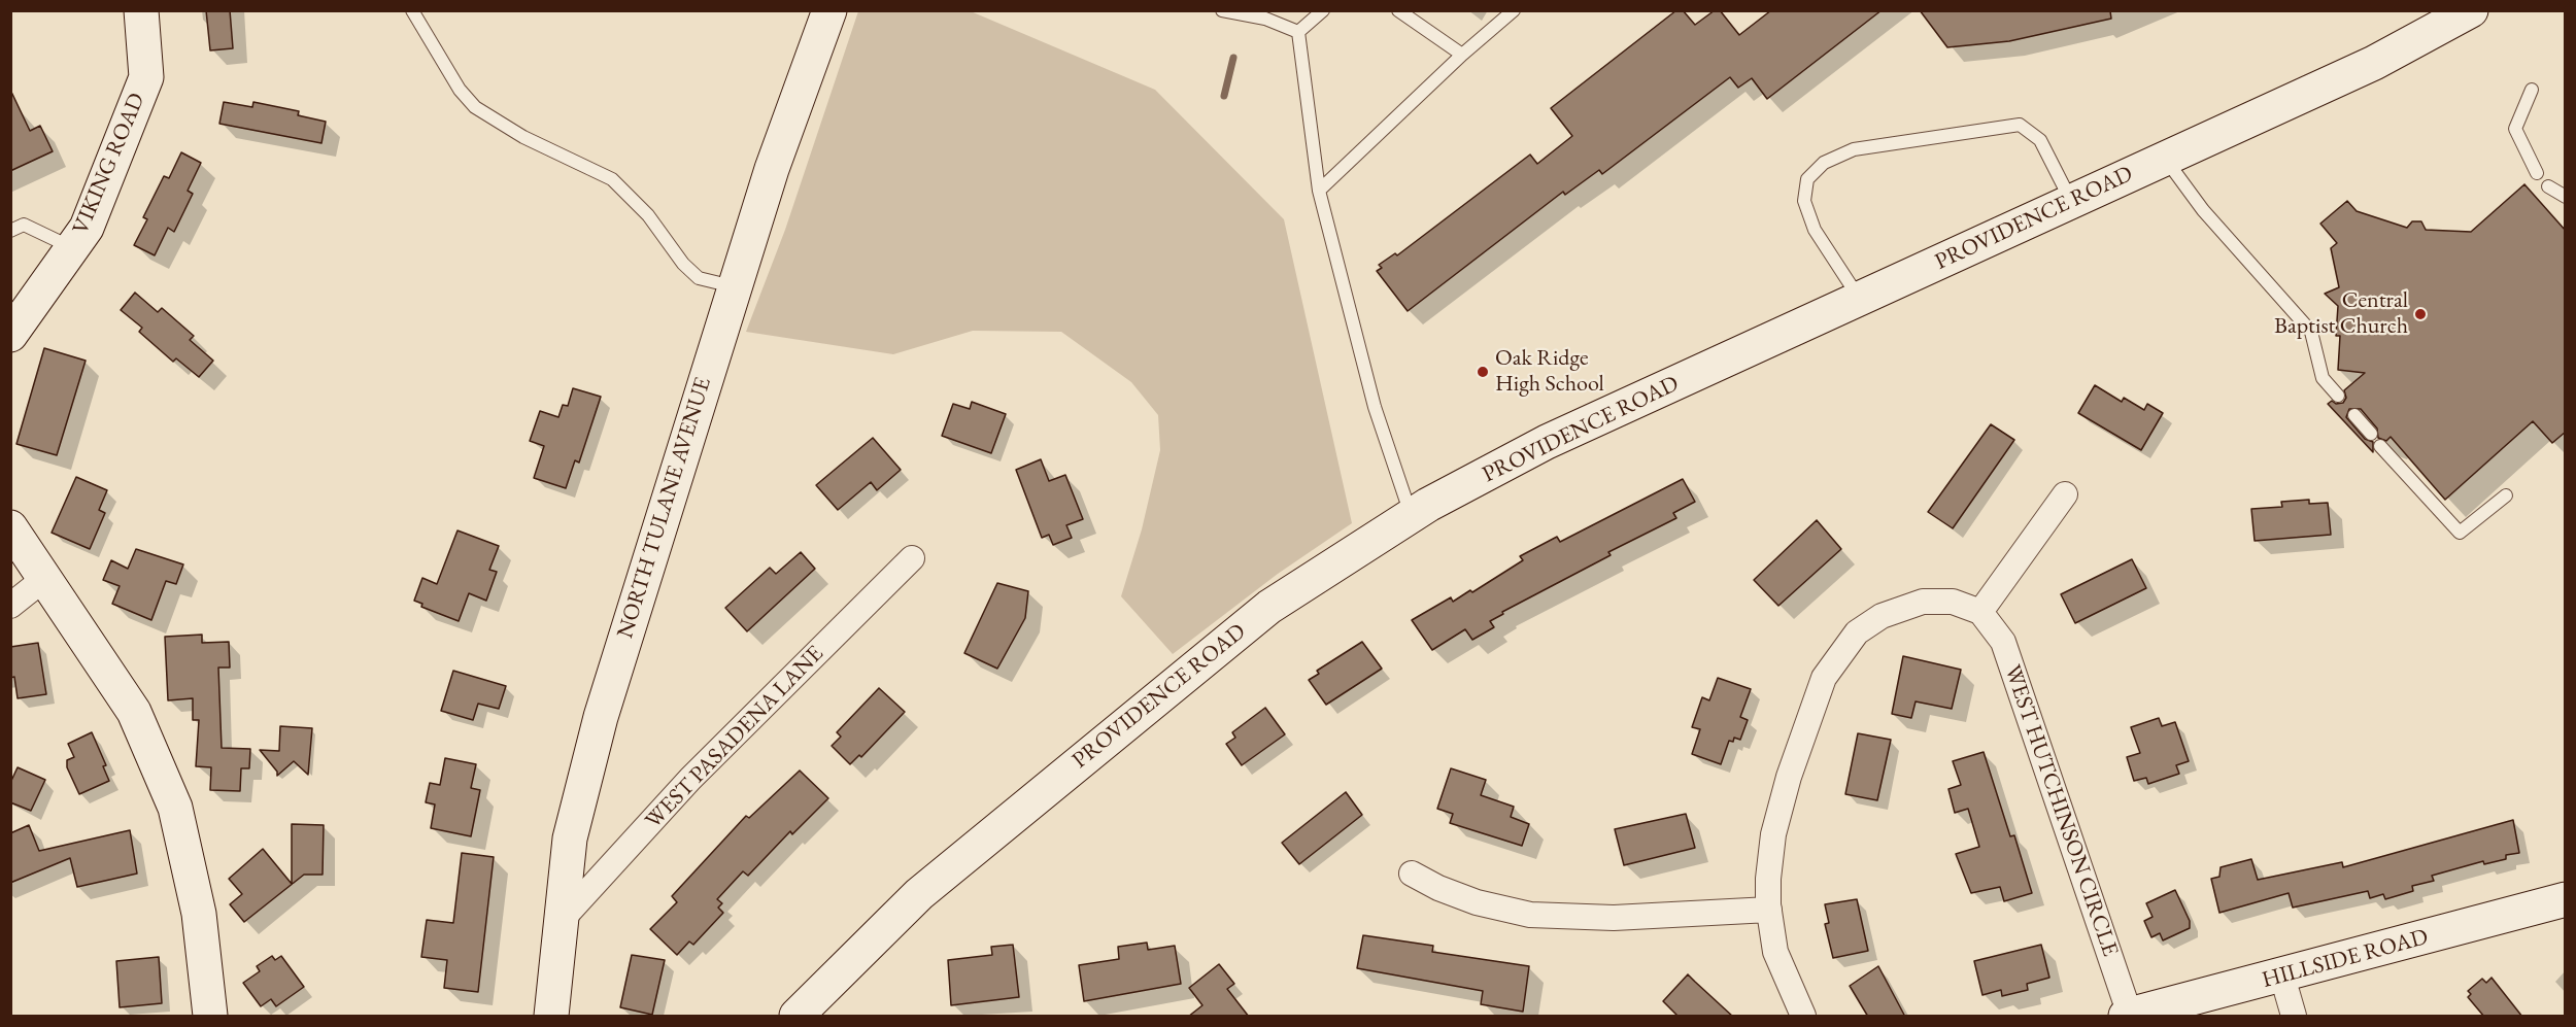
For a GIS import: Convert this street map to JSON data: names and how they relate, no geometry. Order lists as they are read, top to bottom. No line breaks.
{"streets":{"street":["VIKING ROAD","PROVIDENCE ROAD","NORTH TULANE AVENUE","WEST PASADENA LANE","WEST HUTCHINSON CIRCLE","HILLSIDE ROAD"]},"crossings":[["NORTH TULANE AVENUE","WEST PASADENA LANE"],["WEST HUTCHINSON CIRCLE","HILLSIDE ROAD"]],"places":["Central Baptist Church","Oak Ridge High School"]}
